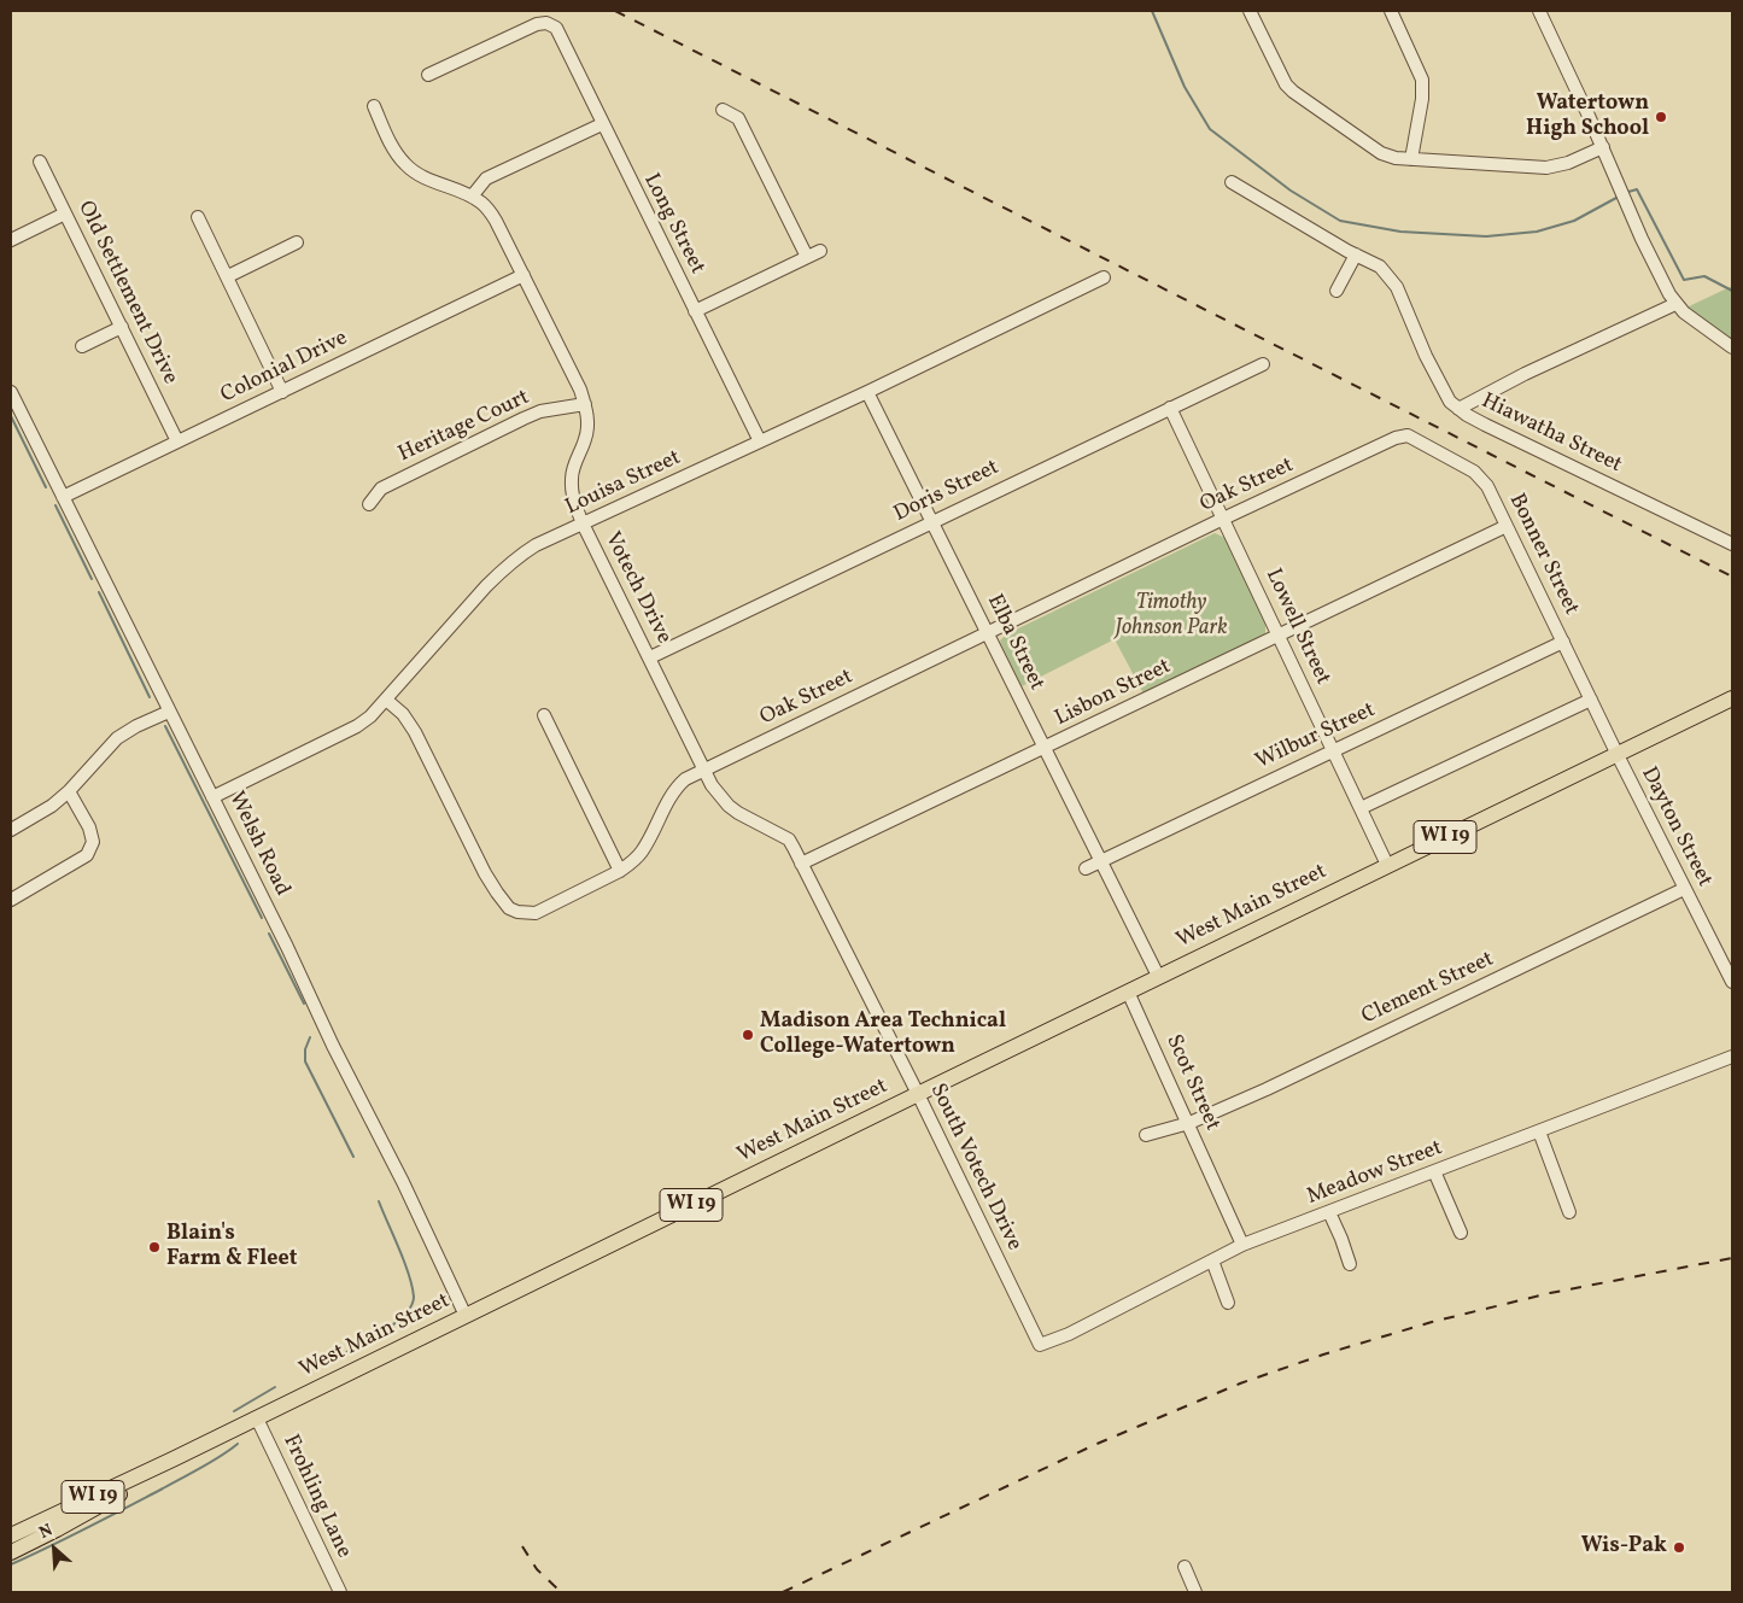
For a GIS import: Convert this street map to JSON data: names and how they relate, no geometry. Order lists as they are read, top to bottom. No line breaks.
{"streets":{"main road":["WI 19","West Main Street"],"street":["Long Street","Old Settlement Drive","Colonial Drive","Heritage Court","Hiawatha Street","Louisa Street","Oak Street","Doris Street","Bonner Street","Votech Drive","Lowell Street","Elba Street","Lisbon Street","Wilbur Street","Dayton Street","Welsh Road","Clement Street","Scot Street","South Votech Drive","Meadow Street","Frohling Lane"]},"crossings":[["Long Street","Louisa Street"],["Old Settlement Drive","Colonial Drive"],["Colonial Drive","Votech Drive"],["Colonial Drive","Welsh Road"],["Heritage Court","Votech Drive"],["Louisa Street","Oak Street"],["Louisa Street","Votech Drive"],["Louisa Street","Elba Street"],["Louisa Street","Welsh Road"],["Oak Street","Bonner Street"],["Oak Street","Votech Drive"],["Oak Street","Lowell Street"],["Oak Street","Elba Street"],["Doris Street","Votech Drive"],["Doris Street","Lowell Street"],["Doris Street","Elba Street"],["Bonner Street","Lisbon Street"],["Bonner Street","Wilbur Street"],["Bonner Street","Dayton Street"],["Bonner Street","West Main Street"],["Votech Drive","Lisbon Street"],["Votech Drive","South Votech Drive"],["Lowell Street","Lisbon Street"],["Lowell Street","Wilbur Street"],["Lowell Street","West Main Street"],["Elba Street","Lisbon Street"],["Elba Street","Wilbur Street"],["Elba Street","West Main Street"],["Dayton Street","West Main Street"],["Dayton Street","Clement Street"],["Welsh Road","West Main Street"],["West Main Street","Scot Street"],["West Main Street","South Votech Drive"],["West Main Street","Frohling Lane"],["Clement Street","Scot Street"],["Scot Street","Meadow Street"],["South Votech Drive","Meadow Street"]],"parks":["Timothy Johnson Park"],"places":["Watertown High School","Madison Area Technical College-Watertown","Blain's Farm & Fleet","Wis-Pak"],"north":"top left"}
